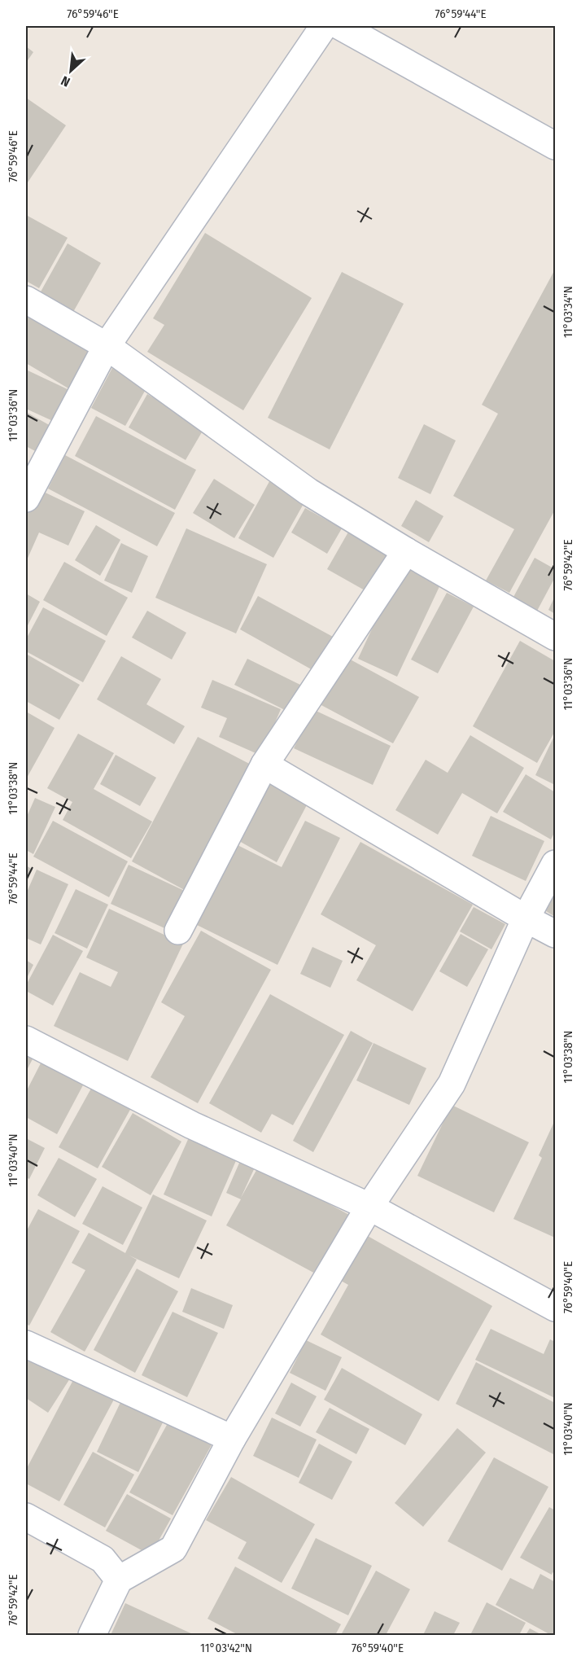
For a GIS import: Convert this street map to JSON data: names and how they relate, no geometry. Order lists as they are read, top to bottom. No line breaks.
{"north":"bottom left","coordinates":["76°59'46\"E","76°59'44\"E","11°03'34\"N","11°03'36\"N","76°59'42\"E","11°03'38\"N","11°03'40\"N","76°59'40\"E","11°03'42\"N"]}
